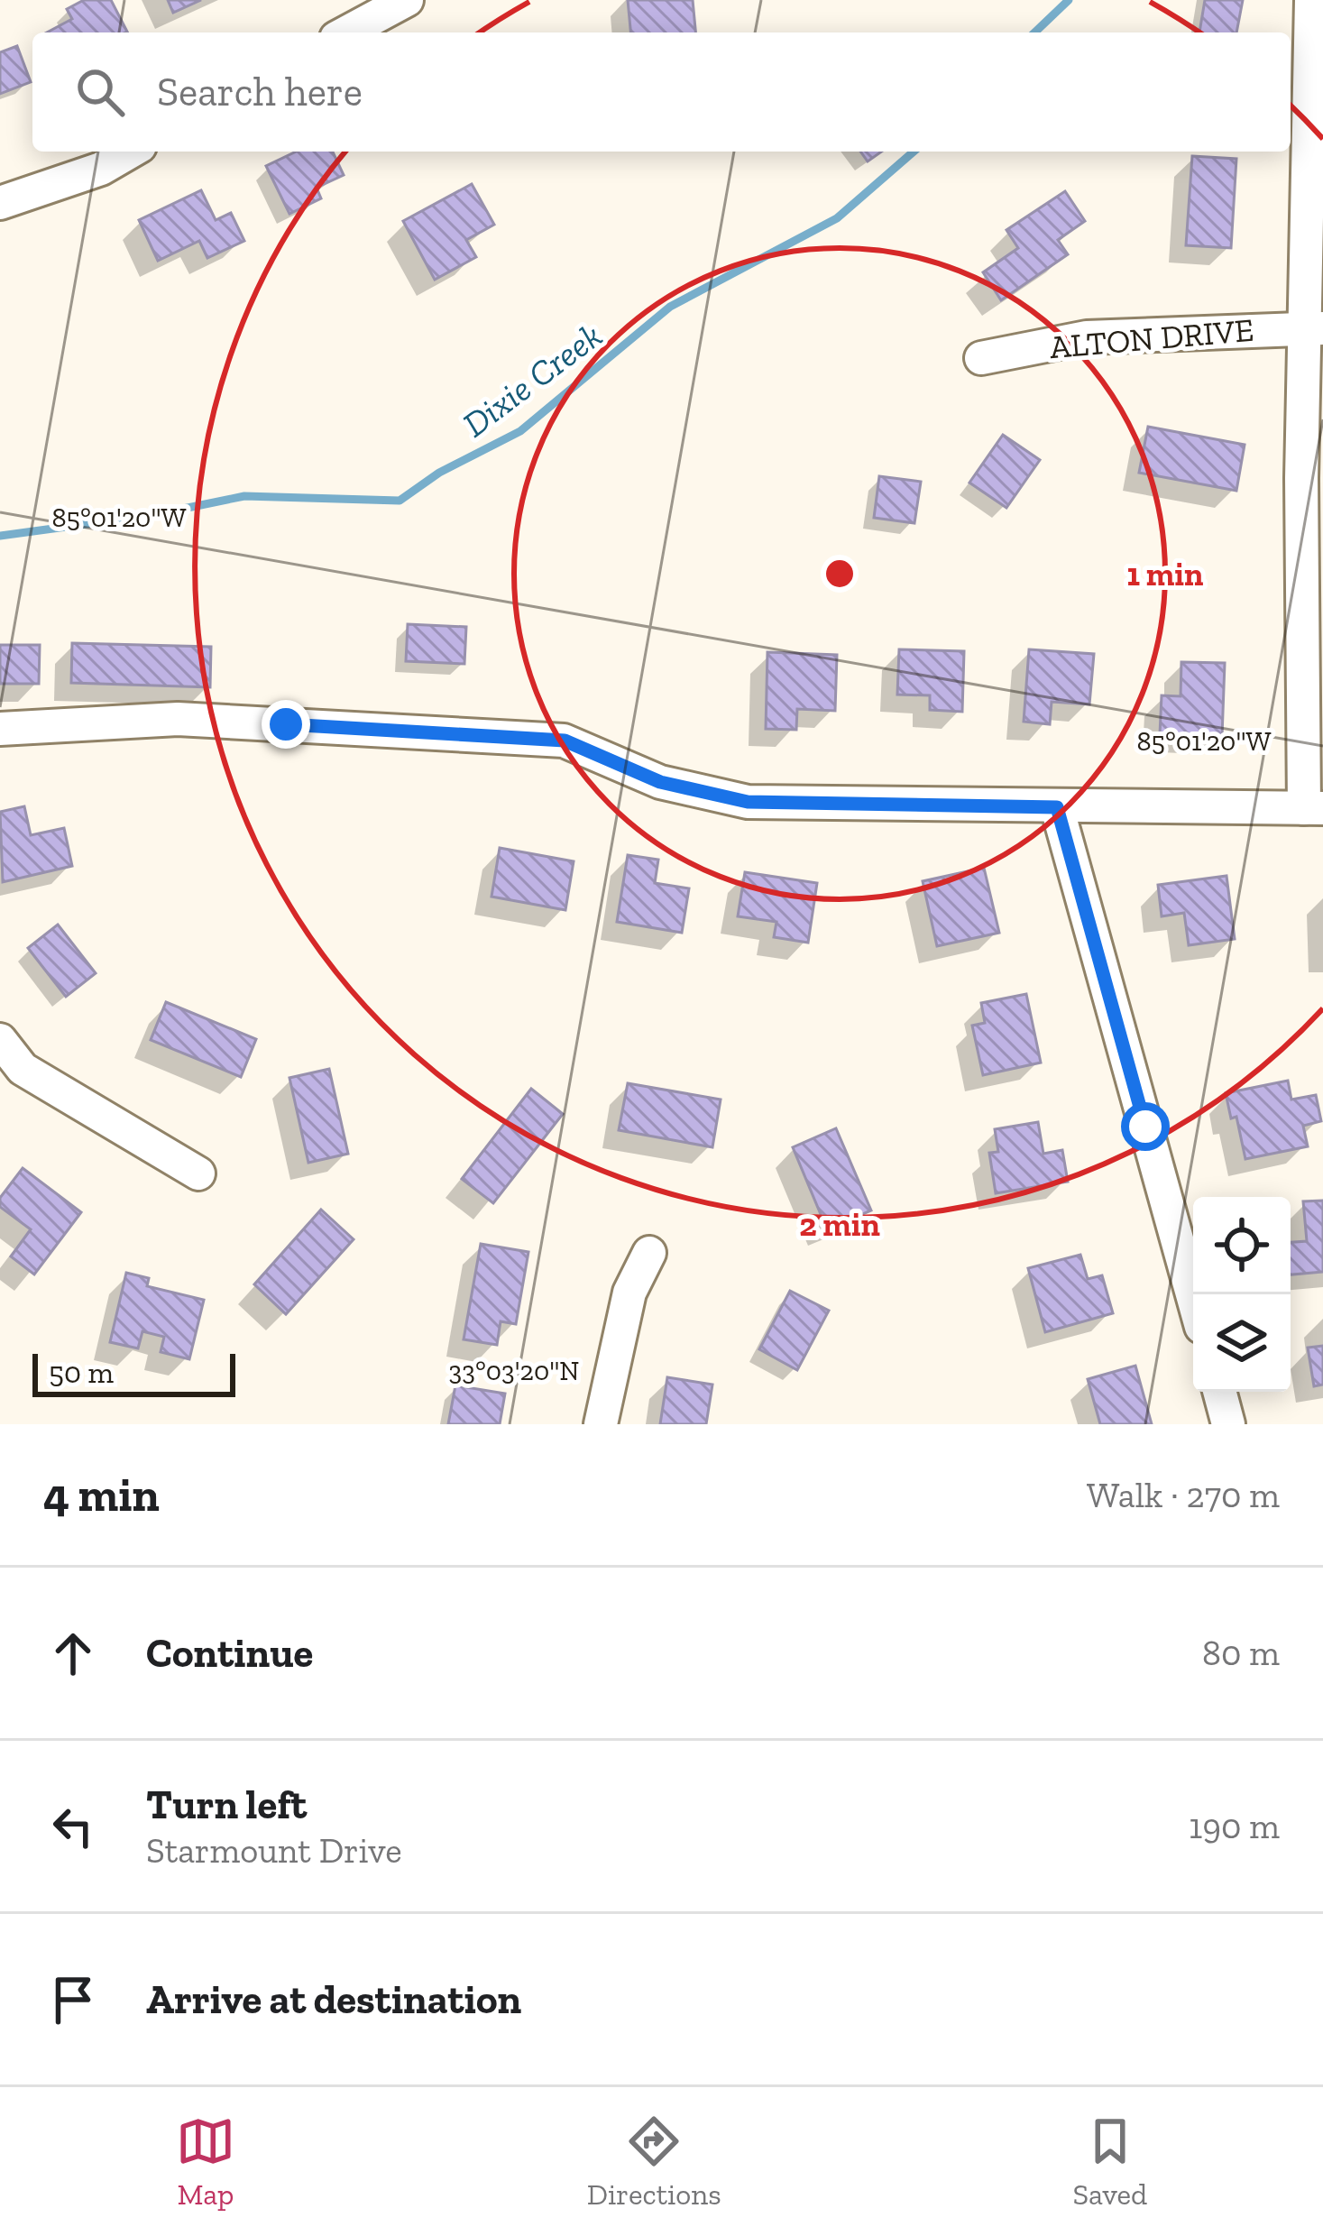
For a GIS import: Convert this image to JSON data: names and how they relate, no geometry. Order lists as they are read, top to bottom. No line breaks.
{"streets":{"street":["ALTON DRIVE"]},"water":["Dixie Creek"],"scale_bar":"50 m","page":{"search":"Search here","scale":"50 m","heading":["4 min","Walk · 270 m"],"list":[["Continue","80 m"],["Turn left","Starmount Drive","190 m"],"Arrive at destination"],"nav":["Map","Directions","Saved"]},"coordinates":["85°01'20\"W","33°03'20\"N"],"rings":["1 min","2 min"]}
